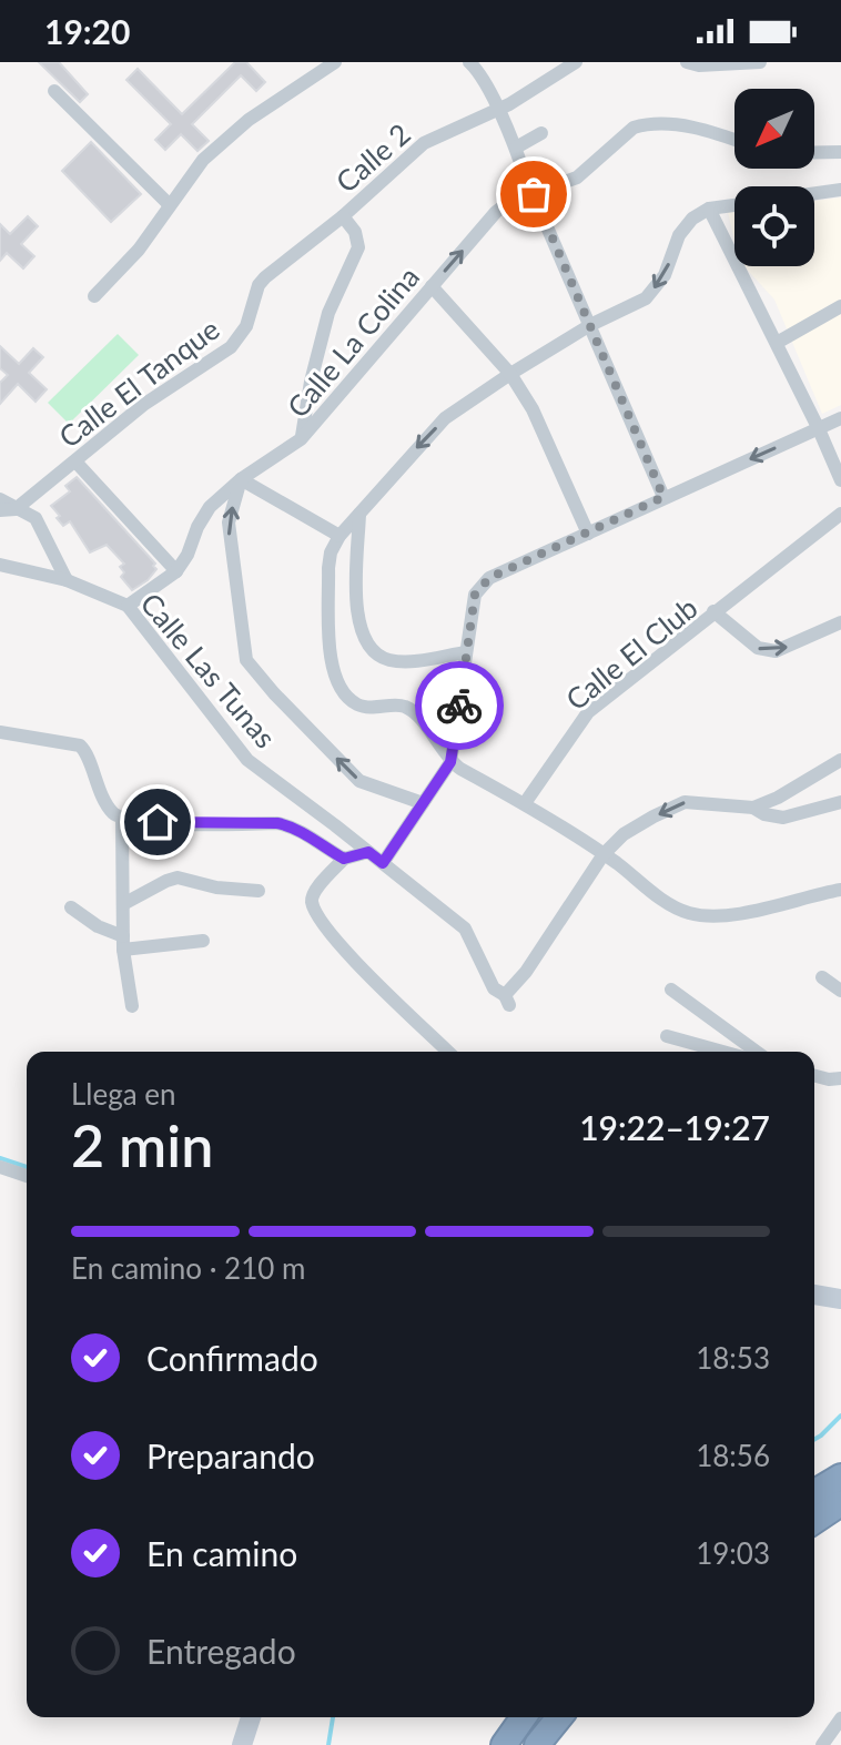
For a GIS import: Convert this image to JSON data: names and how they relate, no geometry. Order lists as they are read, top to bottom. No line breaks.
{"streets":{"street":["Calle 2","Calle La Colina","Calle El Tanque","Calle El Club","Calle Las Tunas"]},"crossings":[["Calle 2","Calle El Tanque"]],"north":"bottom left","page":{"status":"19:20","heading":["2 min","Llega en","19:22–19:27"],"bar":"En camino · 210 m","list":[["Confirmado","18:53"],["Preparando","18:56"],["En camino","19:03"],"Entregado"]}}
